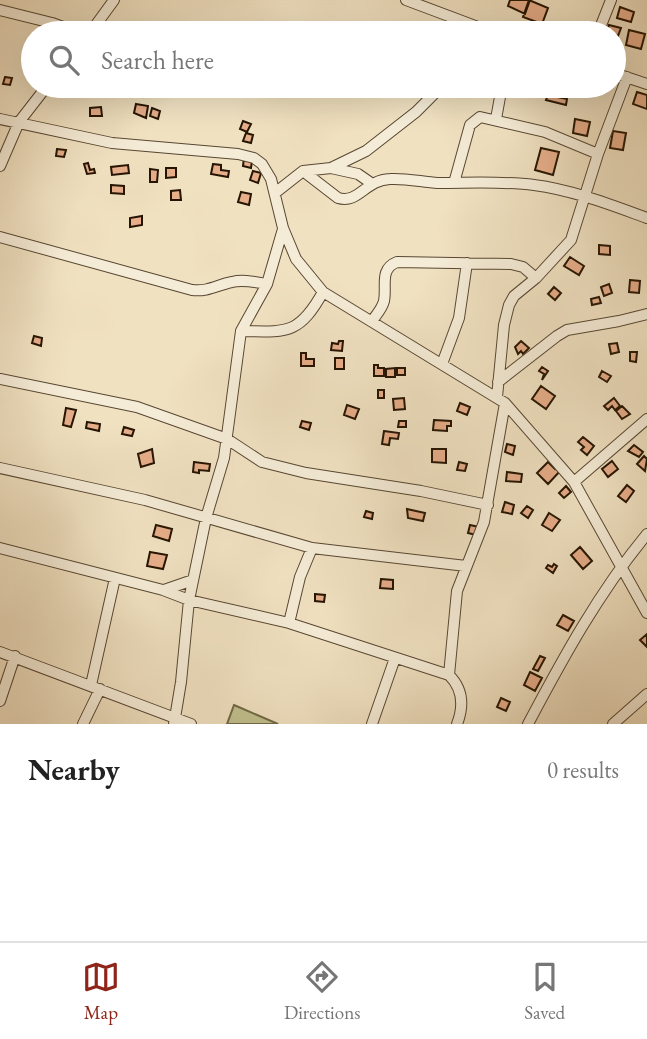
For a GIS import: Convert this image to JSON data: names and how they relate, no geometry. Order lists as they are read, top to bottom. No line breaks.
{"page":{"search":"Search here","heading":["Nearby","0 results"],"nav":["Map","Directions","Saved"]}}
